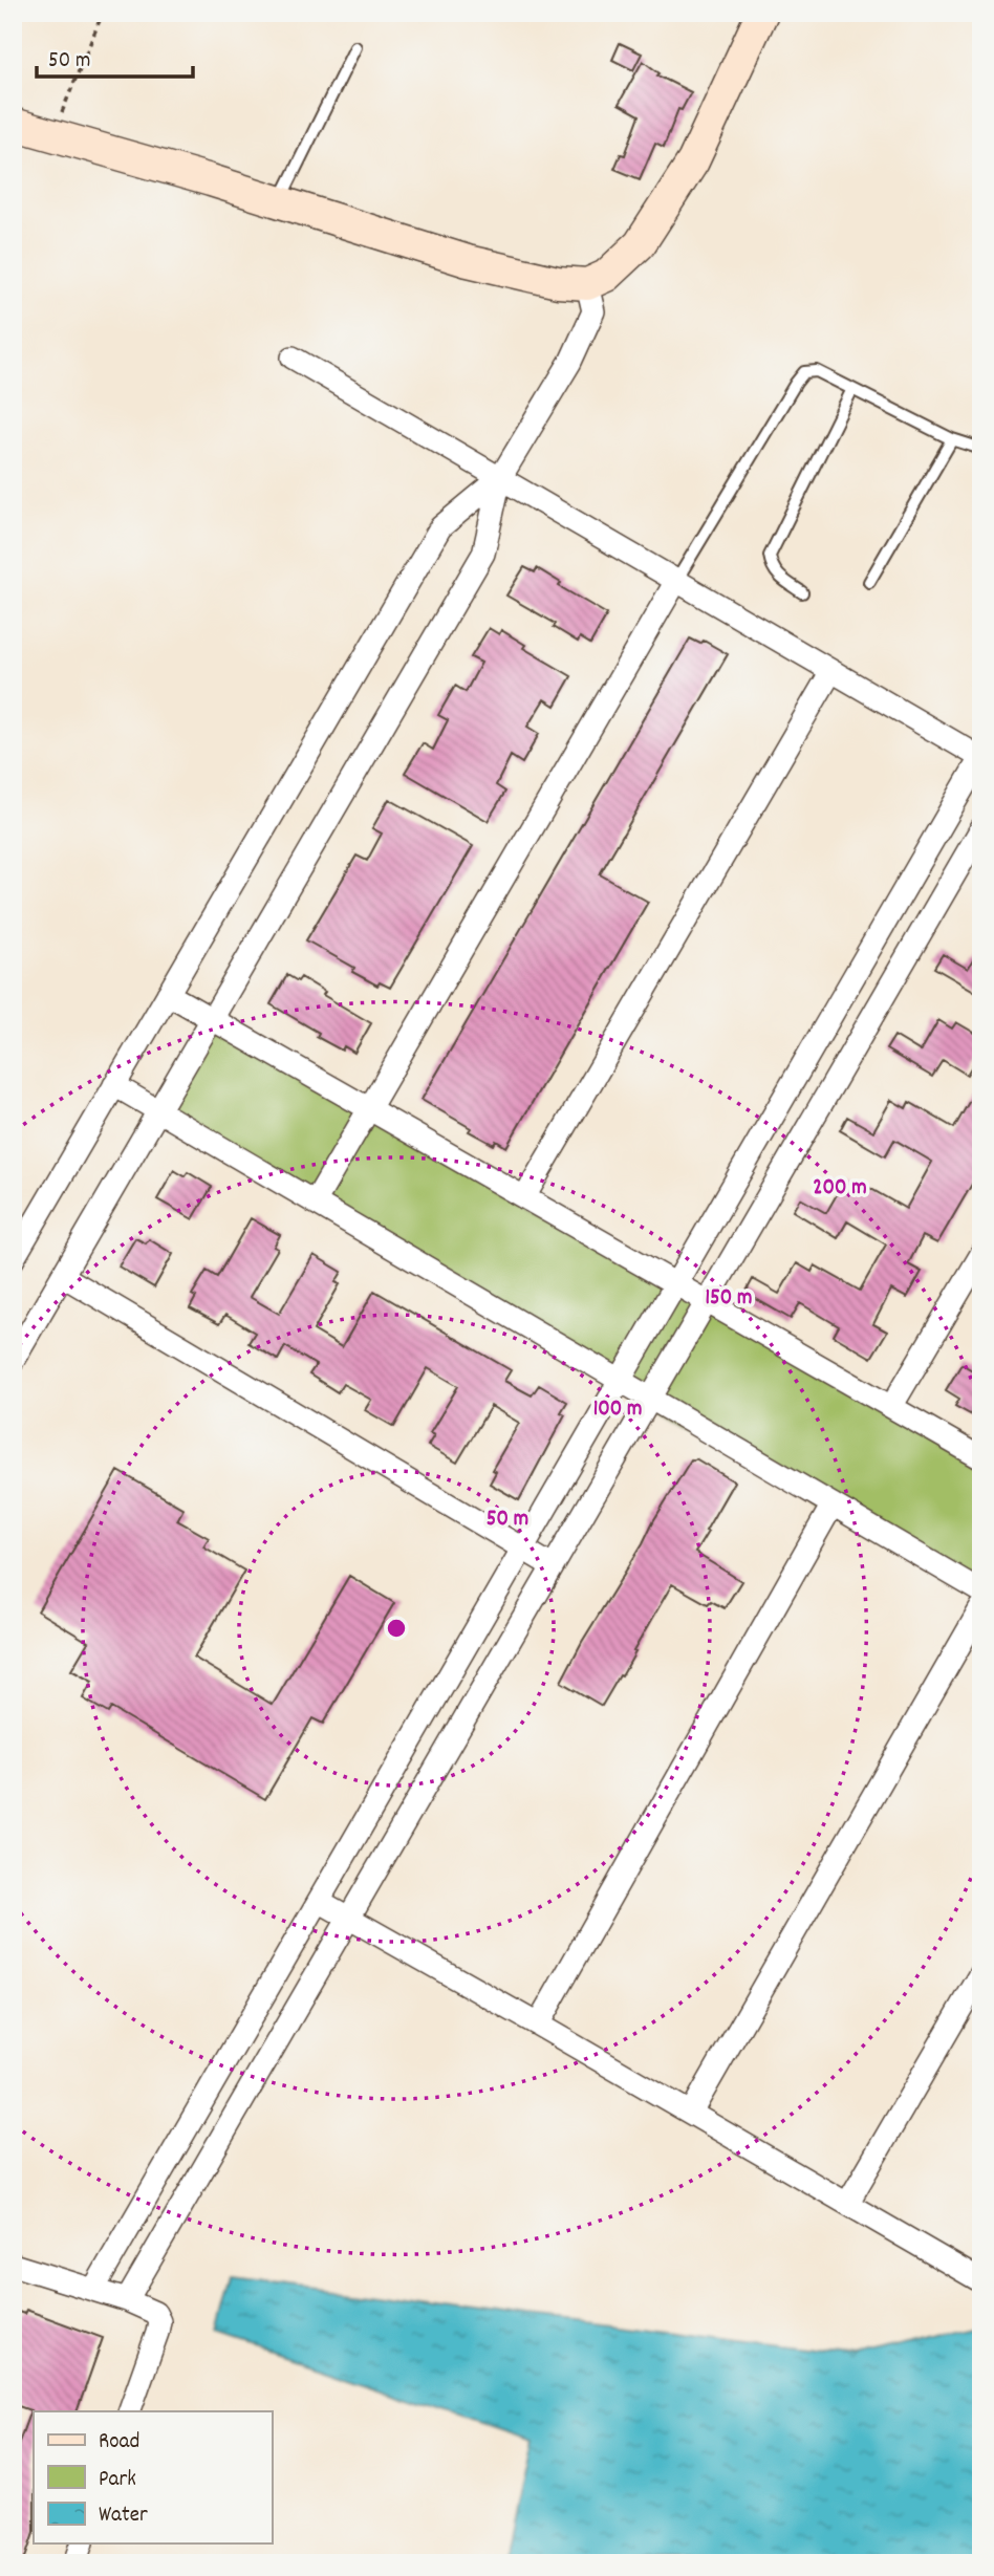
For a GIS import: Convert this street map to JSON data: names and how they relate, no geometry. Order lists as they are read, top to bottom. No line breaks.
{"legend":["Road","Park","Water"],"scale_bar":"50 m","rings":["200 m","150 m","100 m","50 m"]}
